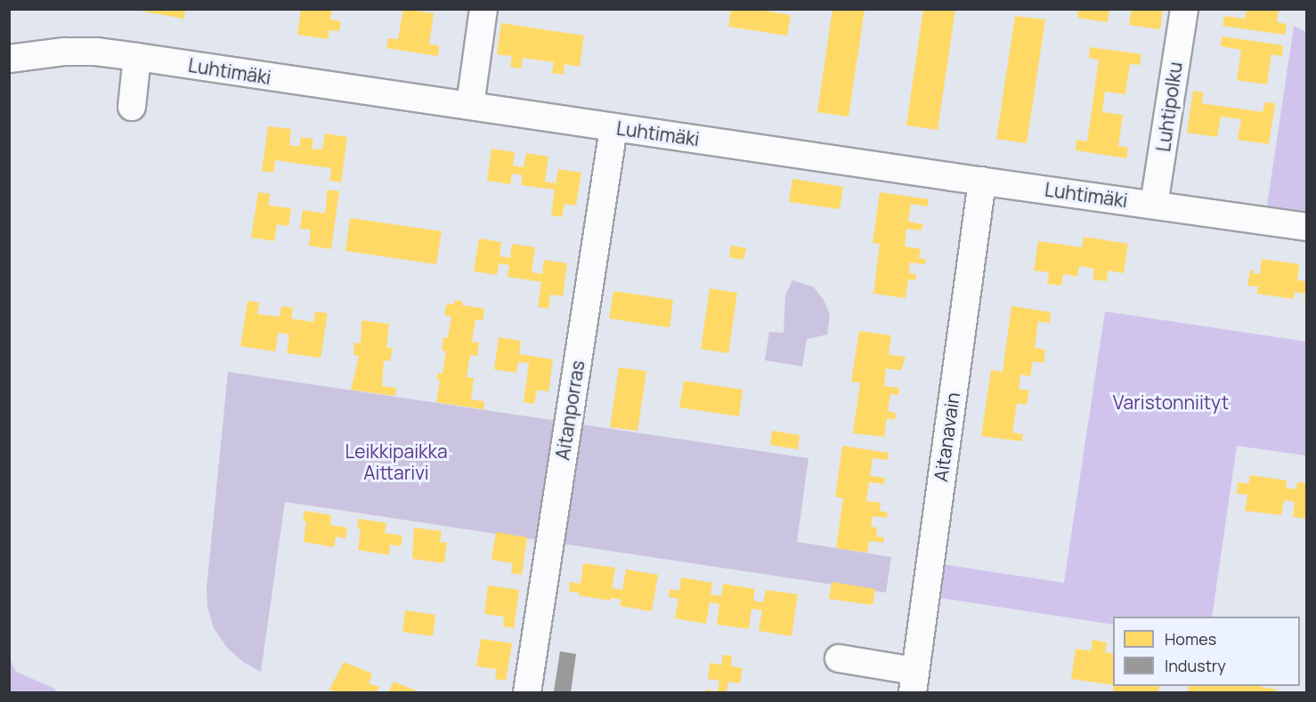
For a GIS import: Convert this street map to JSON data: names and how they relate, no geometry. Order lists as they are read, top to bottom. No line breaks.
{"streets":{"street":["Luhtimäki","Luhtipolku","Aitanporras","Aitanavain"]},"crossings":[["Luhtimäki","Luhtipolku"],["Luhtimäki","Aitanporras"],["Luhtimäki","Aitanavain"]],"parks":["Varistonniityt","Leikkipaikka Aittarivi"],"legend":["Homes","Industry"]}
